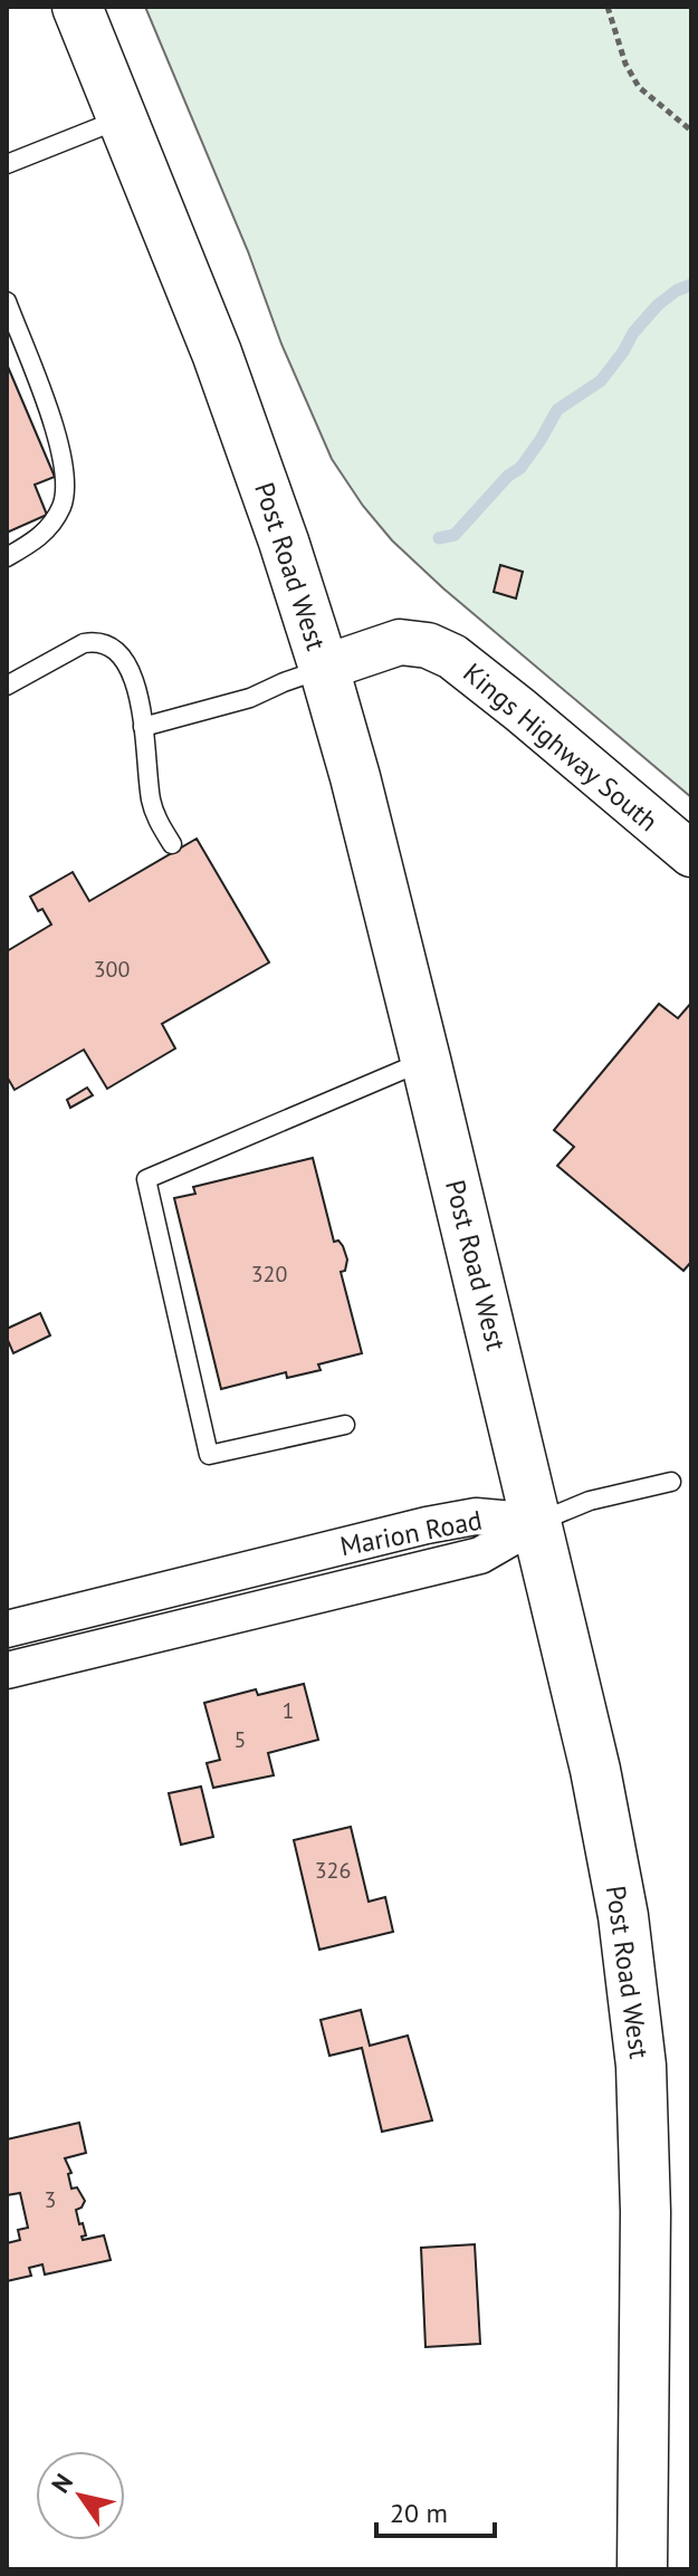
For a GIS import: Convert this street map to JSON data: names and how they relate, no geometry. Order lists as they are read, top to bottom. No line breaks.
{"streets":{"main road":["Post Road West"],"street":["Kings Highway South","Marion Road"]},"crossings":[["Post Road West","Kings Highway South"],["Post Road West","Marion Road"]],"house_numbers":["300","320","1","5","326","3"],"scale_bar":"20 m","north":"top left"}
